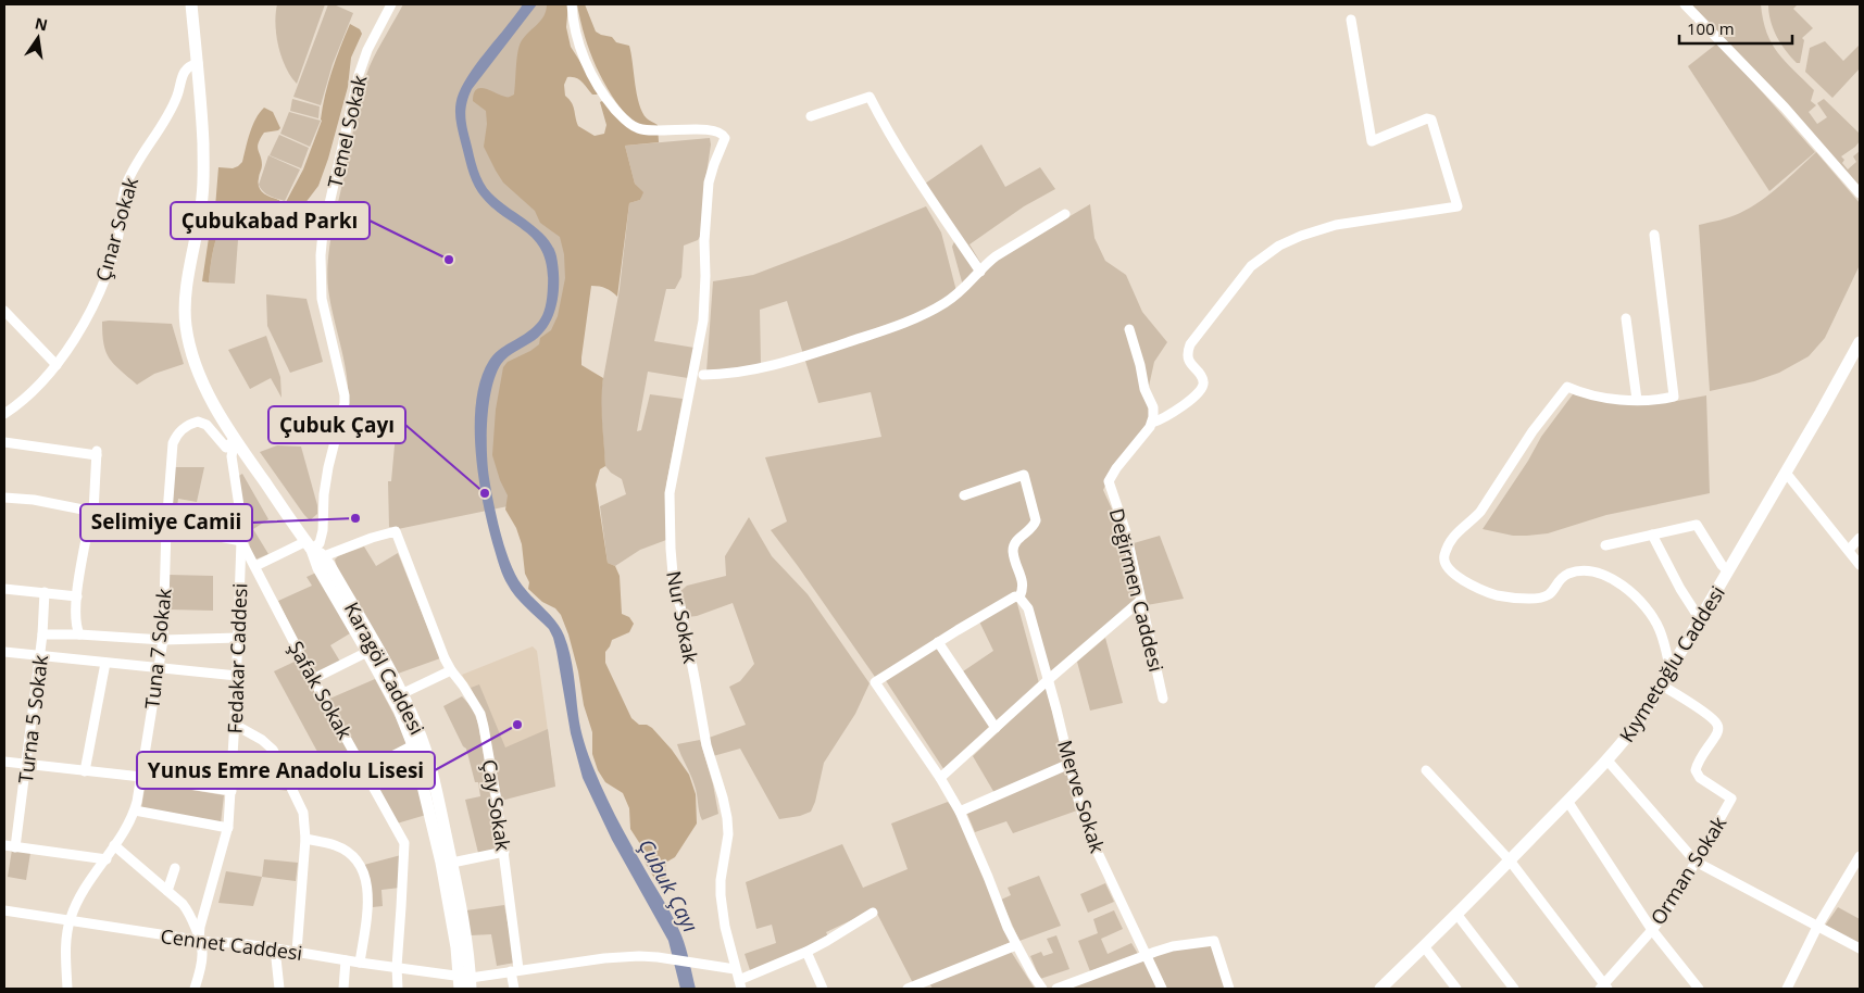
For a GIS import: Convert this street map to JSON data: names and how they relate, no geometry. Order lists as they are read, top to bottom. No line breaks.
{"streets":{"main road":["Kıymetoğlu Caddesi","Karagöl Caddesi"],"street":["Temel Sokak","Çınar Sokak","Değirmen Caddesi","Nur Sokak","Tuna 7 Sokak","Fedakar Caddesi","Şafak Sokak","Turna 5 Sokak","Merve Sokak","Çay Sokak","Orman Sokak","Cennet Caddesi"]},"crossings":[["Temel Sokak","Karagöl Caddesi"],["Temel Sokak","Çay Sokak"],["Nur Sokak","Cennet Caddesi"],["Tuna 7 Sokak","Fedakar Caddesi"],["Tuna 7 Sokak","Cennet Caddesi"],["Fedakar Caddesi","Şafak Sokak"],["Fedakar Caddesi","Cennet Caddesi"],["Kıymetoğlu Caddesi","Orman Sokak"],["Karagöl Caddesi","Çay Sokak"],["Karagöl Caddesi","Cennet Caddesi"],["Şafak Sokak","Cennet Caddesi"],["Çay Sokak","Cennet Caddesi"]],"water":["Çubuk Çayı"],"places":["Çubukabad Parkı","Çubuk Çayı","Selimiye Camii","Yunus Emre Anadolu Lisesi"],"scale_bar":"100 m","north":"top"}
